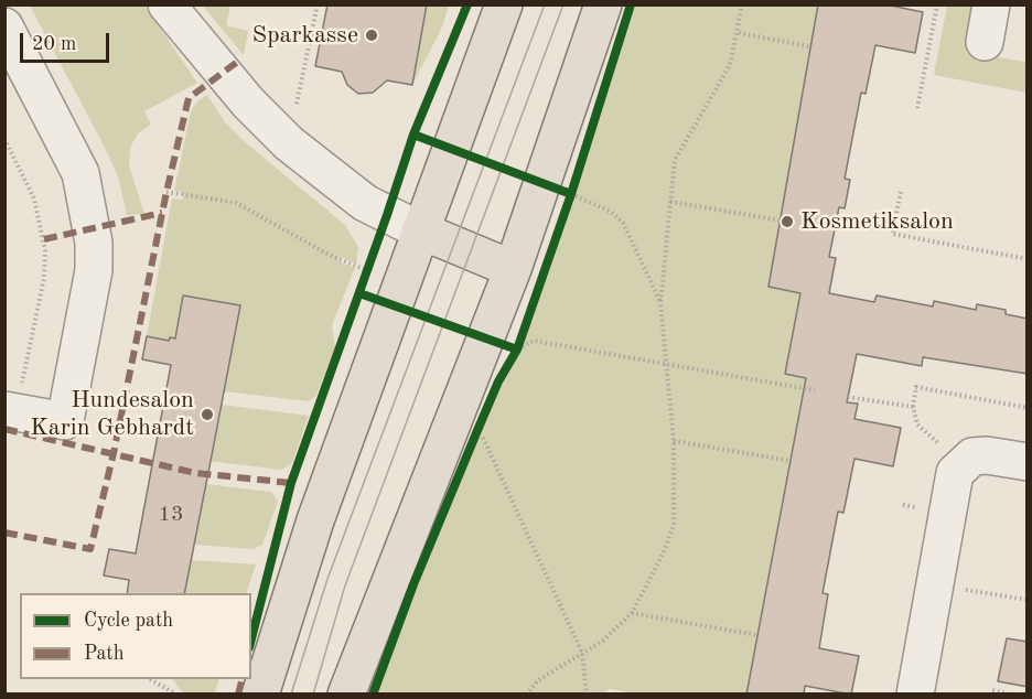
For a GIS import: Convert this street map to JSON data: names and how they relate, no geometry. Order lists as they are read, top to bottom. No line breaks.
{"places":["Sparkasse","Kosmetiksalon","Hundesalon Karin Gebhardt"],"house_numbers":["13"],"legend":["Cycle path","Path"],"scale_bar":"20 m"}
